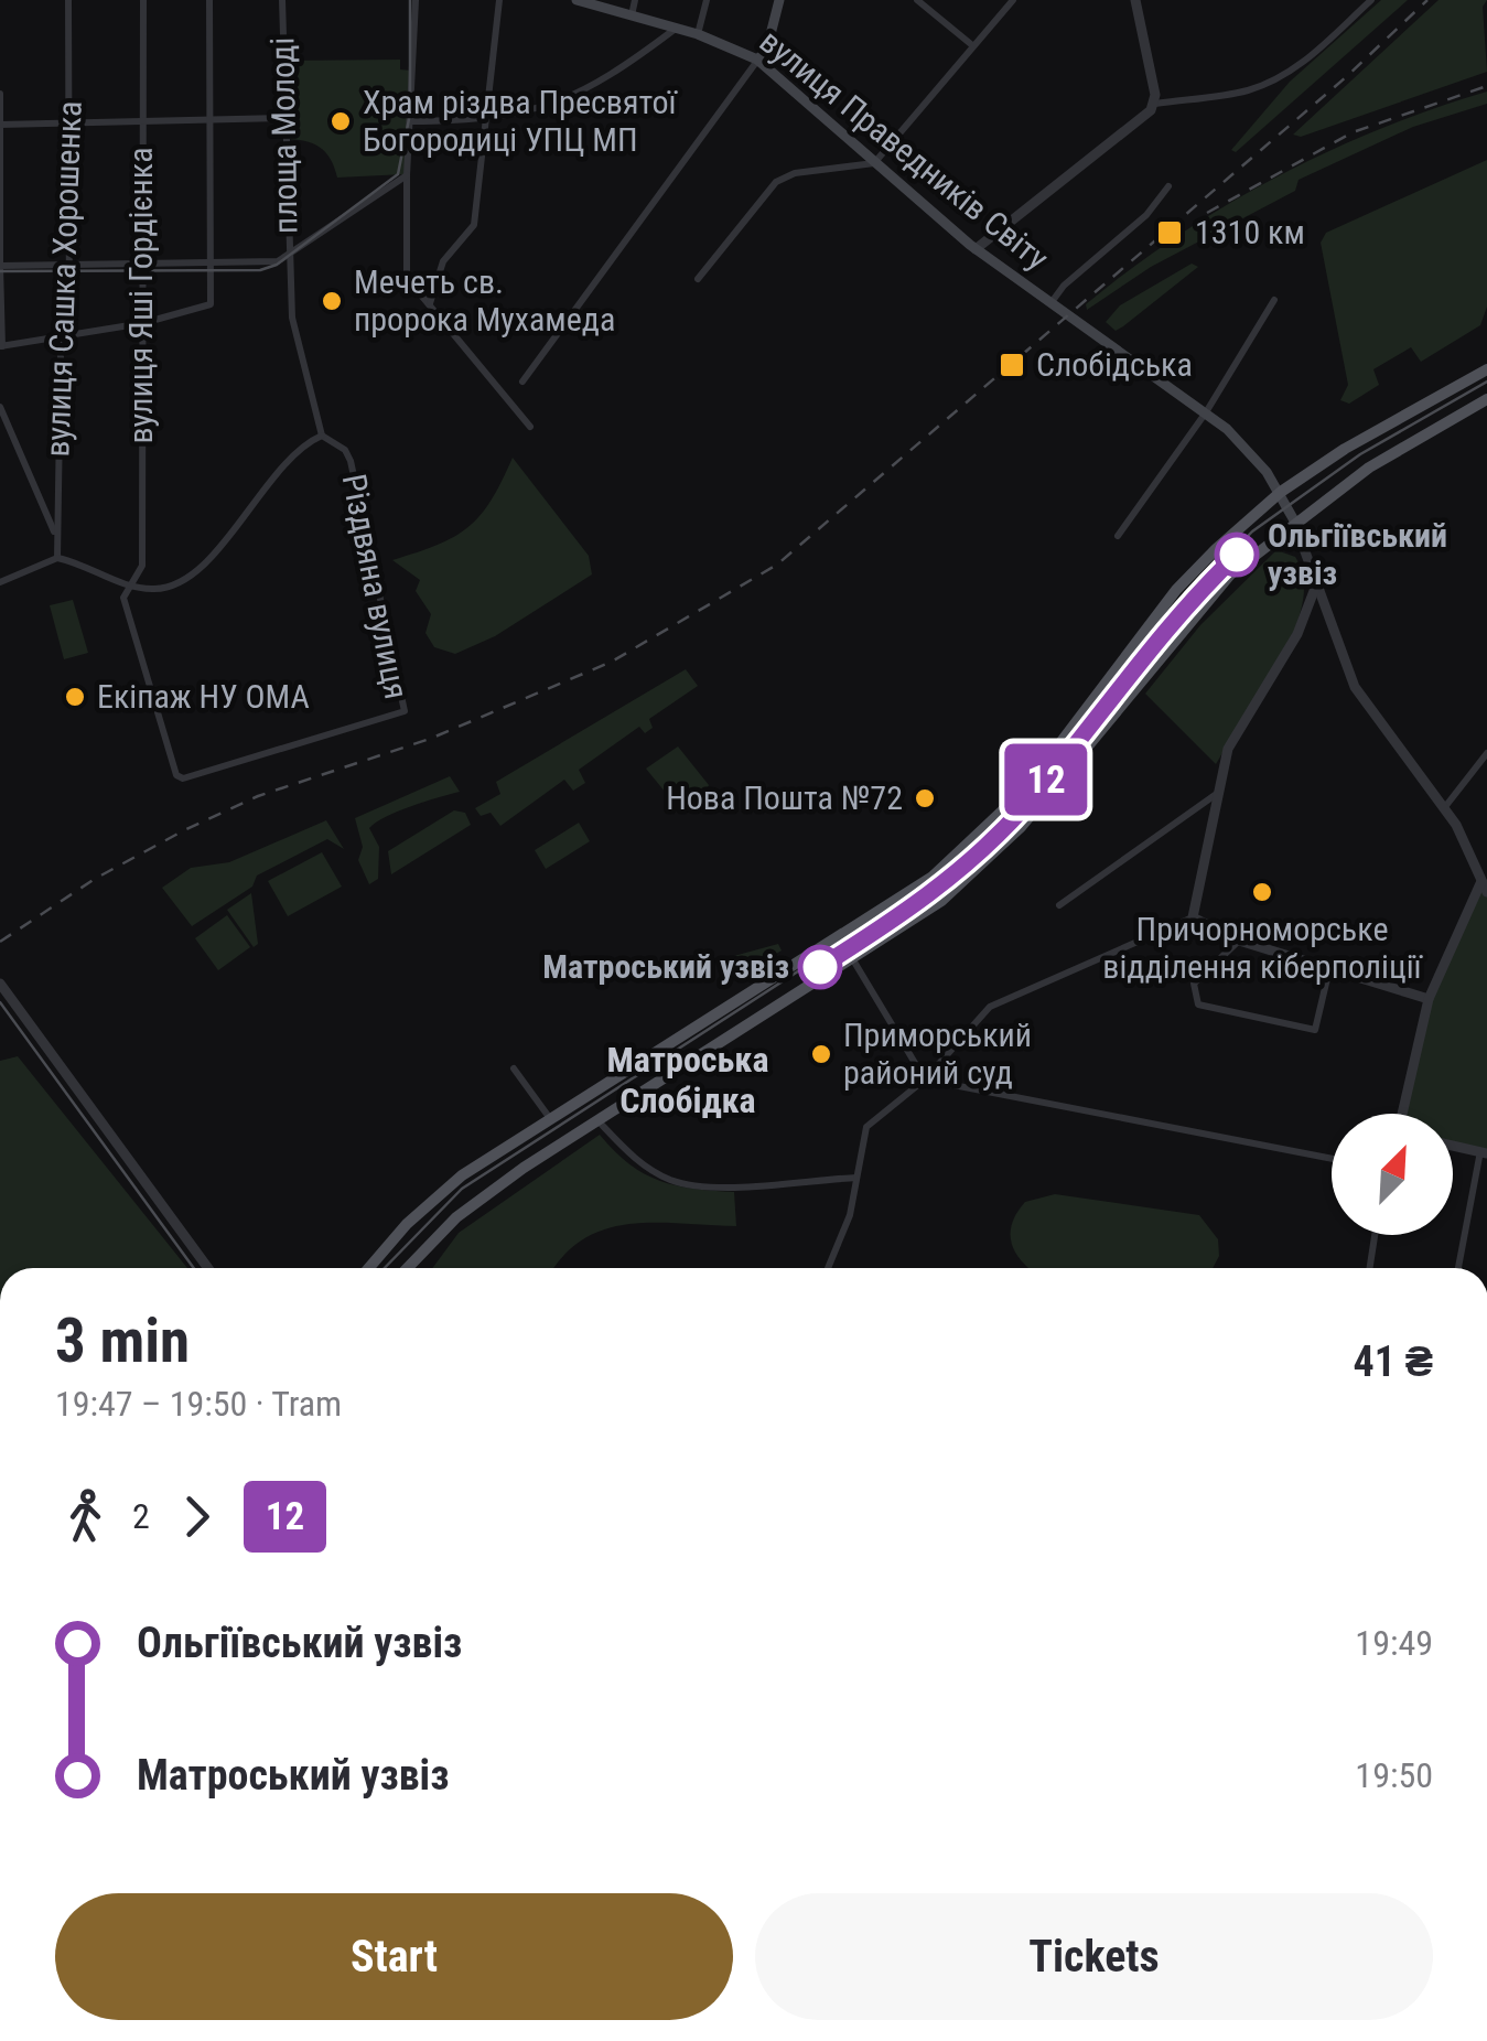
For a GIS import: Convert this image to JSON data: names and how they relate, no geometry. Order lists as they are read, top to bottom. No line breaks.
{"streets":{"main road":["вулиця Праведників Світу"],"street":["площа Молоді","вулиця Сашка Хорошенка","вулиця Яші Гордієнка","Різдвяна вулиця"]},"crossings":[["вулиця Яші Гордієнка","Різдвяна вулиця"]],"districts":["Матроська Слобідка"],"places":{"other":["Храм різдва Пресвятої Богородиці УПЦ МП","Мечеть св. пророка Мухамеда","Ольгіївський узвіз","Екіпаж НУ ОМА","Нова Пошта №72","Причорноморське відділення кіберполіції","Матроський узвіз","Приморський районий суд"],"transit":["1310 км","Слобідська"]},"lines":["tram line 12"],"north":"top right","page":{"on_map":"12","heading":["3 min","19:47 – 19:50 · Tram","41 ₴"],"legs":["2","12"],"list":[{"name":"Ольгіївський узвіз","value":"19:49"},{"name":"Матроський узвіз","value":"19:50"}],"buttons":["Start","Tickets"]}}
